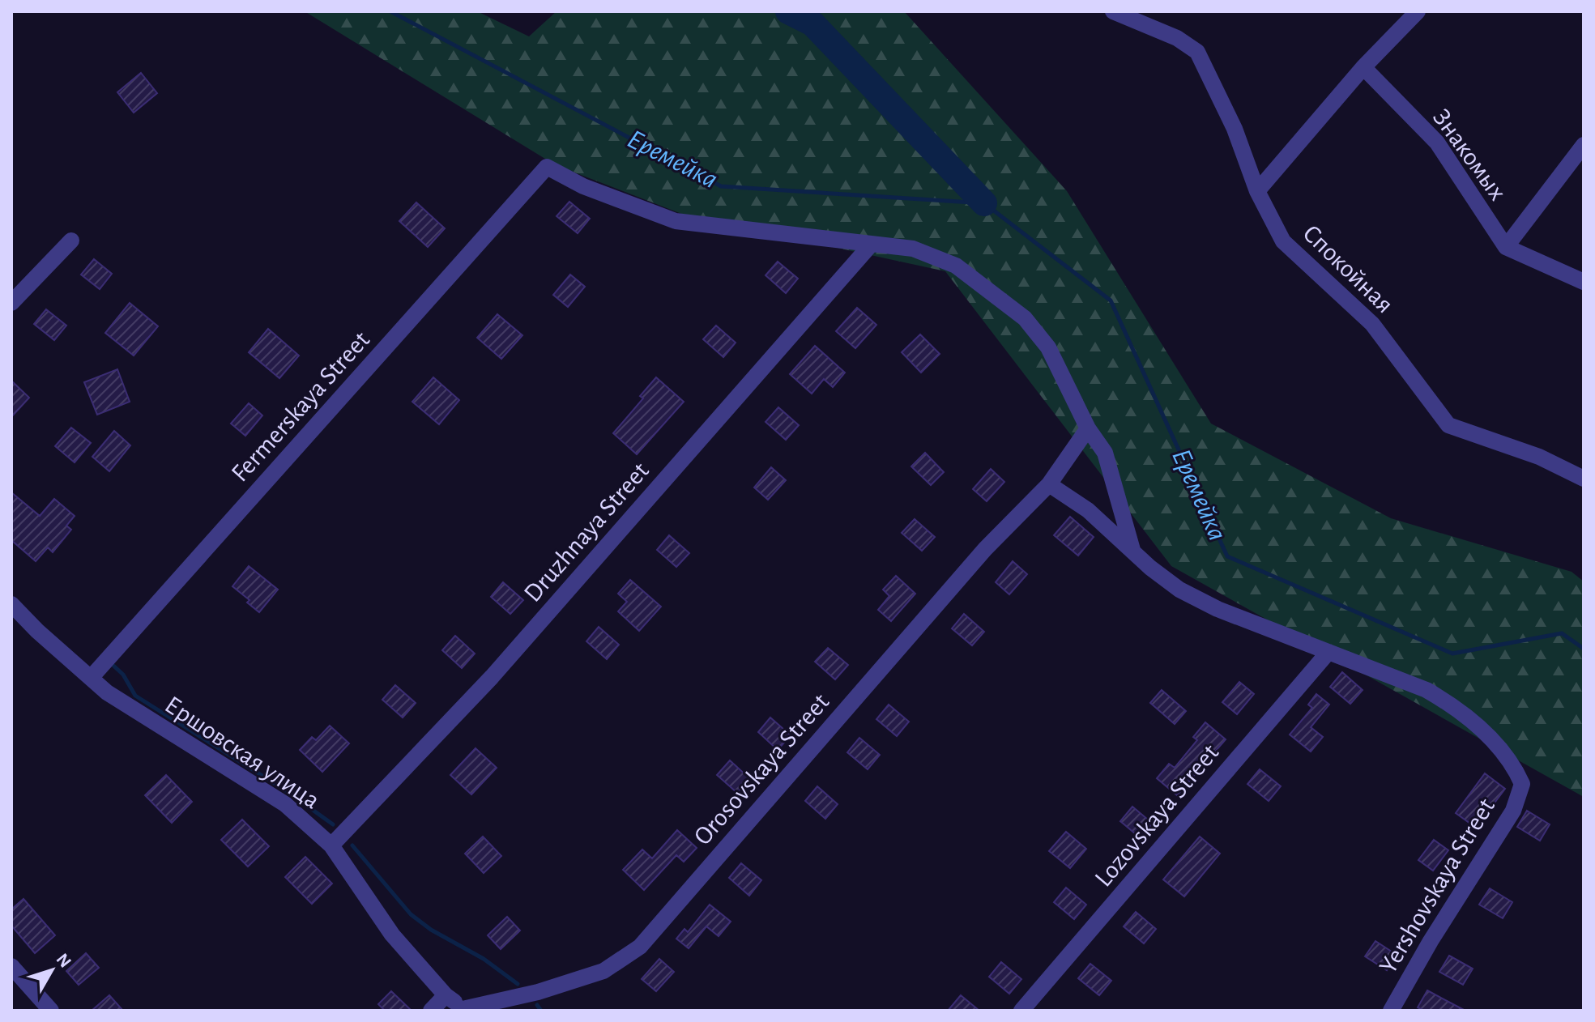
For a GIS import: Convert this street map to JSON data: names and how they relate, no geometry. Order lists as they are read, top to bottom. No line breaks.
{"streets":{"street":["Знакомых","Спокойная","Fermerskaya Street","Druzhnaya Street","Ершовская улица","Orosovskaya Street","Lozovskaya Street","Yershovskaya Street"]},"crossings":[["Fermerskaya Street","Druzhnaya Street"],["Fermerskaya Street","Ершовская улица"],["Druzhnaya Street","Ершовская улица"],["Ершовская улица","Orosovskaya Street"],["Lozovskaya Street","Yershovskaya Street"]],"water":["Еремейка"],"north":"top right"}
